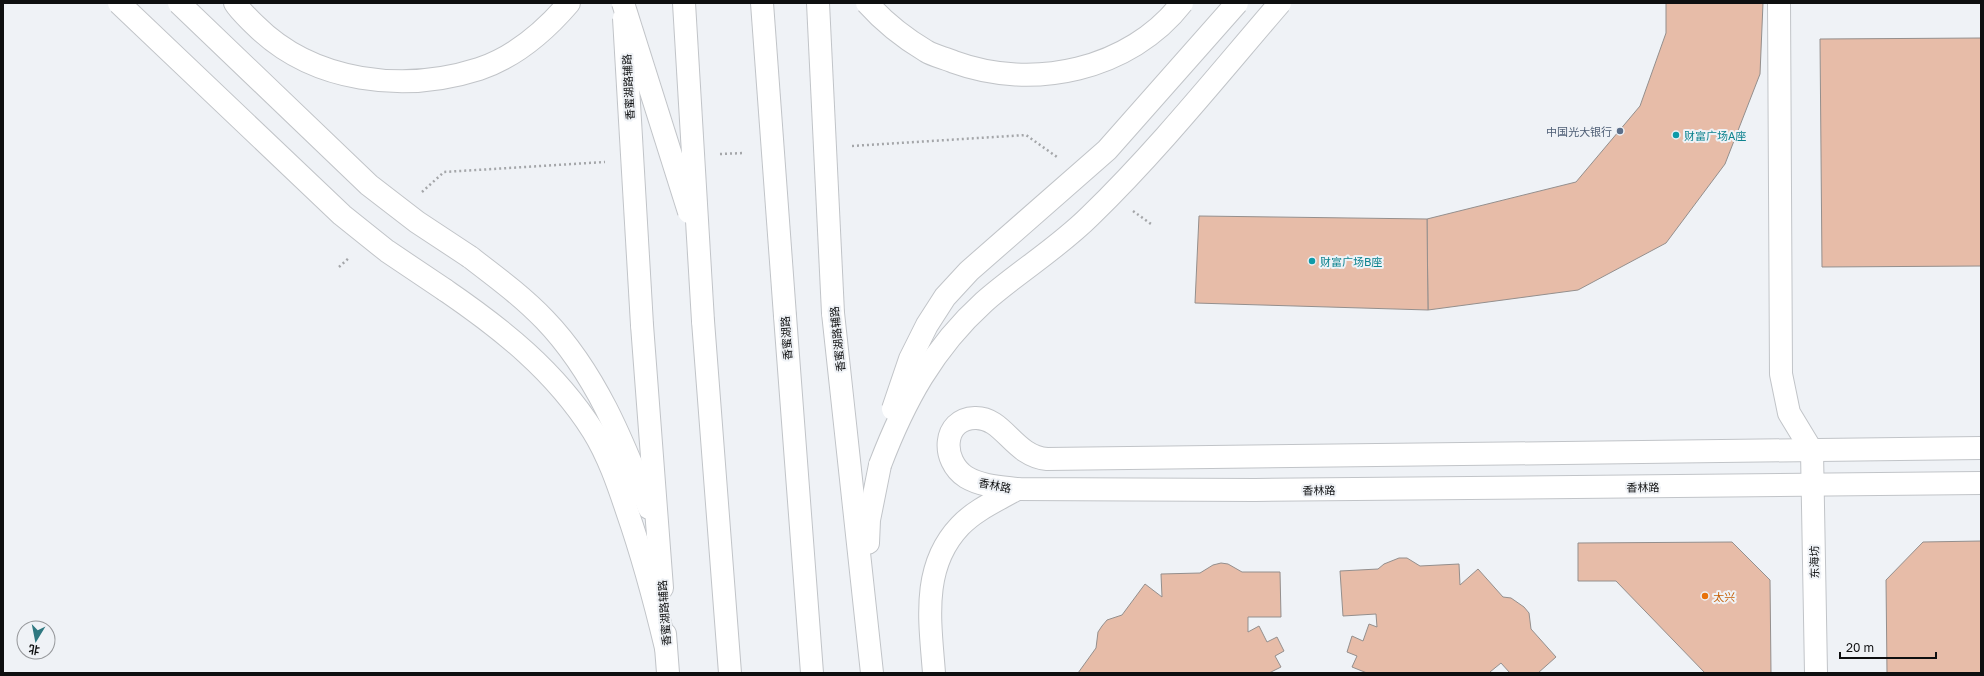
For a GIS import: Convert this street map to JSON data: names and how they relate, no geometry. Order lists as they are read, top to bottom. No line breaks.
{"streets":{"main road":["香蜜湖路辅路","香蜜湖路","香林路","东海坊"]},"crossings":[["香林路","东海坊"]],"places":["中国光大银行","财富广场A座","财富广场B座","太兴"],"scale_bar":"20 m","north":"bottom"}
